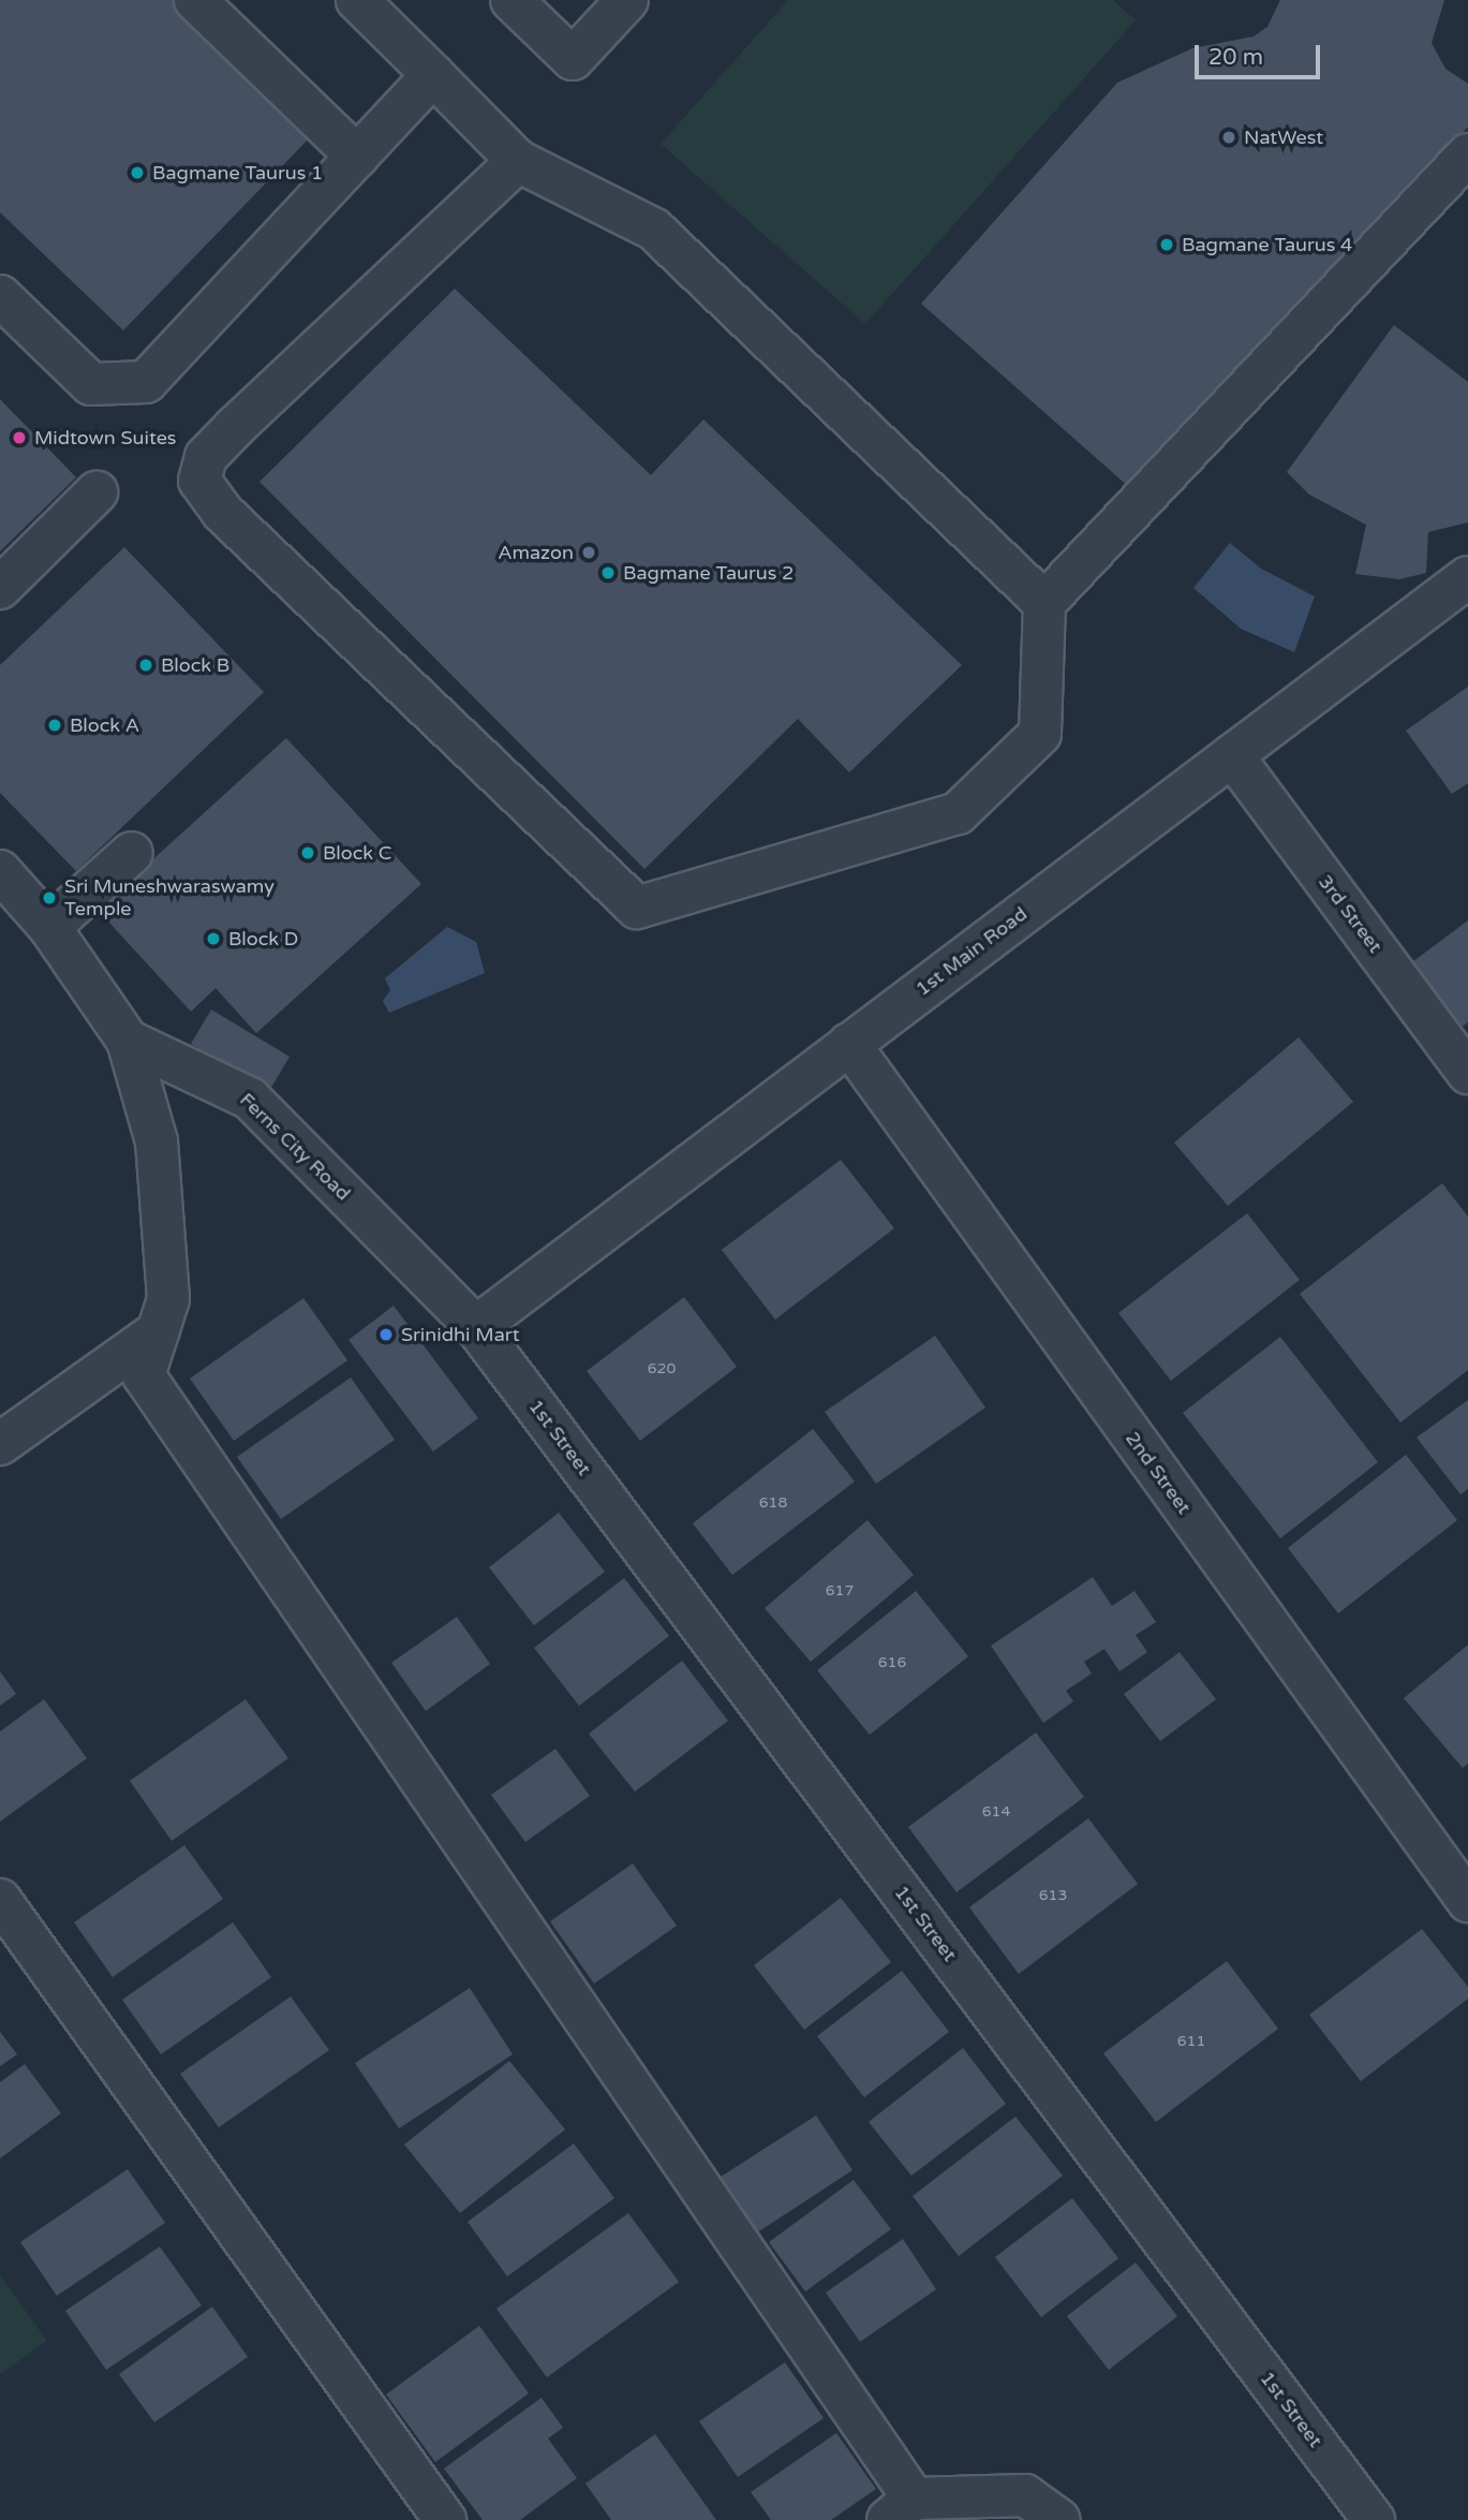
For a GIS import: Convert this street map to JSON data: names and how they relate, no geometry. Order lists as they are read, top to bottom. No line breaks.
{"streets":{"street":["3rd Street","1st Main Road","Ferns City Road","1st Street","2nd Street"]},"crossings":[["3rd Street","1st Main Road"],["1st Main Road","Ferns City Road"],["1st Main Road","1st Street"],["1st Main Road","2nd Street"],["Ferns City Road","1st Street"]],"places":["NatWest","Bagmane Taurus 1","Bagmane Taurus 4","Midtown Suites","Amazon","Bagmane Taurus 2","Block B","Block A","Block C","Sri Muneshwaraswamy Temple","Block D","Srinidhi Mart"],"house_numbers":["620","618","617","616","614","613","611"],"scale_bar":"20 m"}
